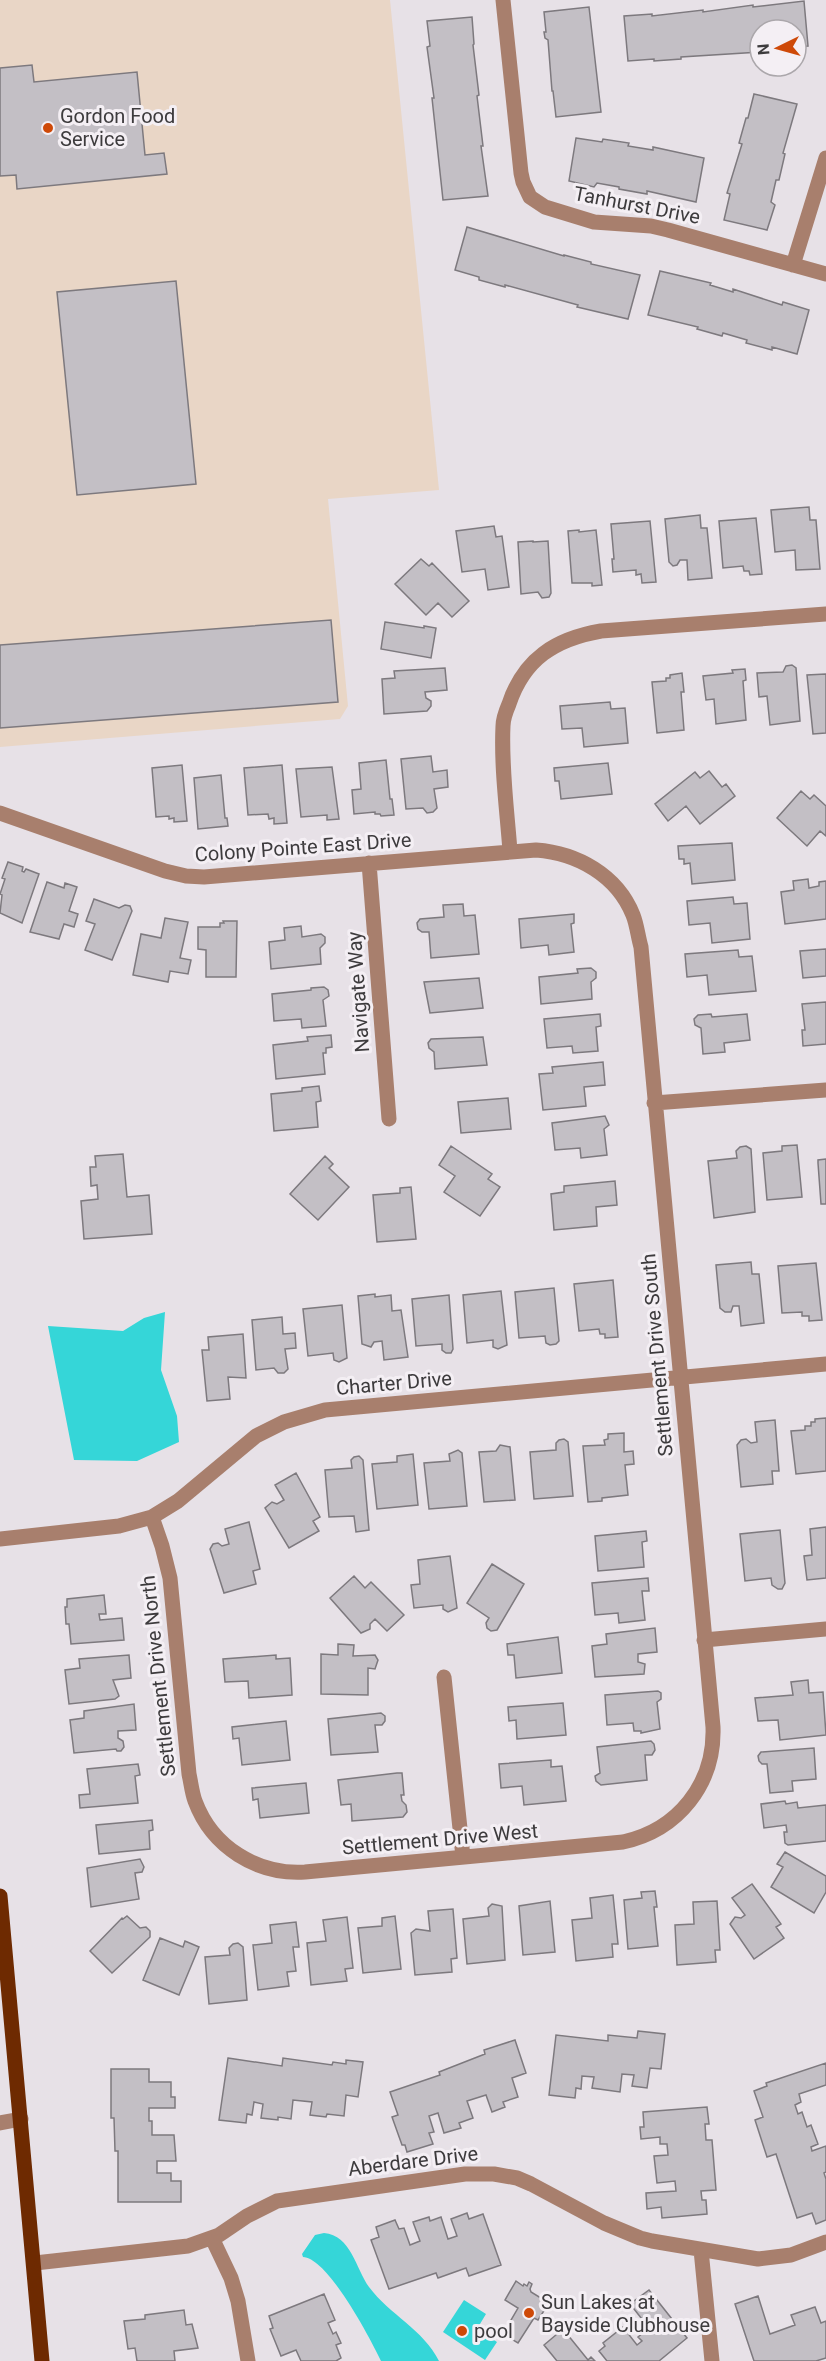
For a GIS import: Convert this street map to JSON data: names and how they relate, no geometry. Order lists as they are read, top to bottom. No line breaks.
{"streets":{"street":["Tanhurst Drive","Colony Pointe East Drive","Navigate Way","Settlement Drive South","Charter Drive","Settlement Drive North","Settlement Drive West","Aberdare Drive"]},"crossings":[["Colony Pointe East Drive","Navigate Way"],["Colony Pointe East Drive","Settlement Drive South"],["Settlement Drive South","Charter Drive"],["Settlement Drive South","Settlement Drive West"],["Charter Drive","Settlement Drive North"],["Settlement Drive North","Settlement Drive West"]],"places":["Gordon Food Service","Sun Lakes at Bayside Clubhouse","pool"],"north":"left"}
